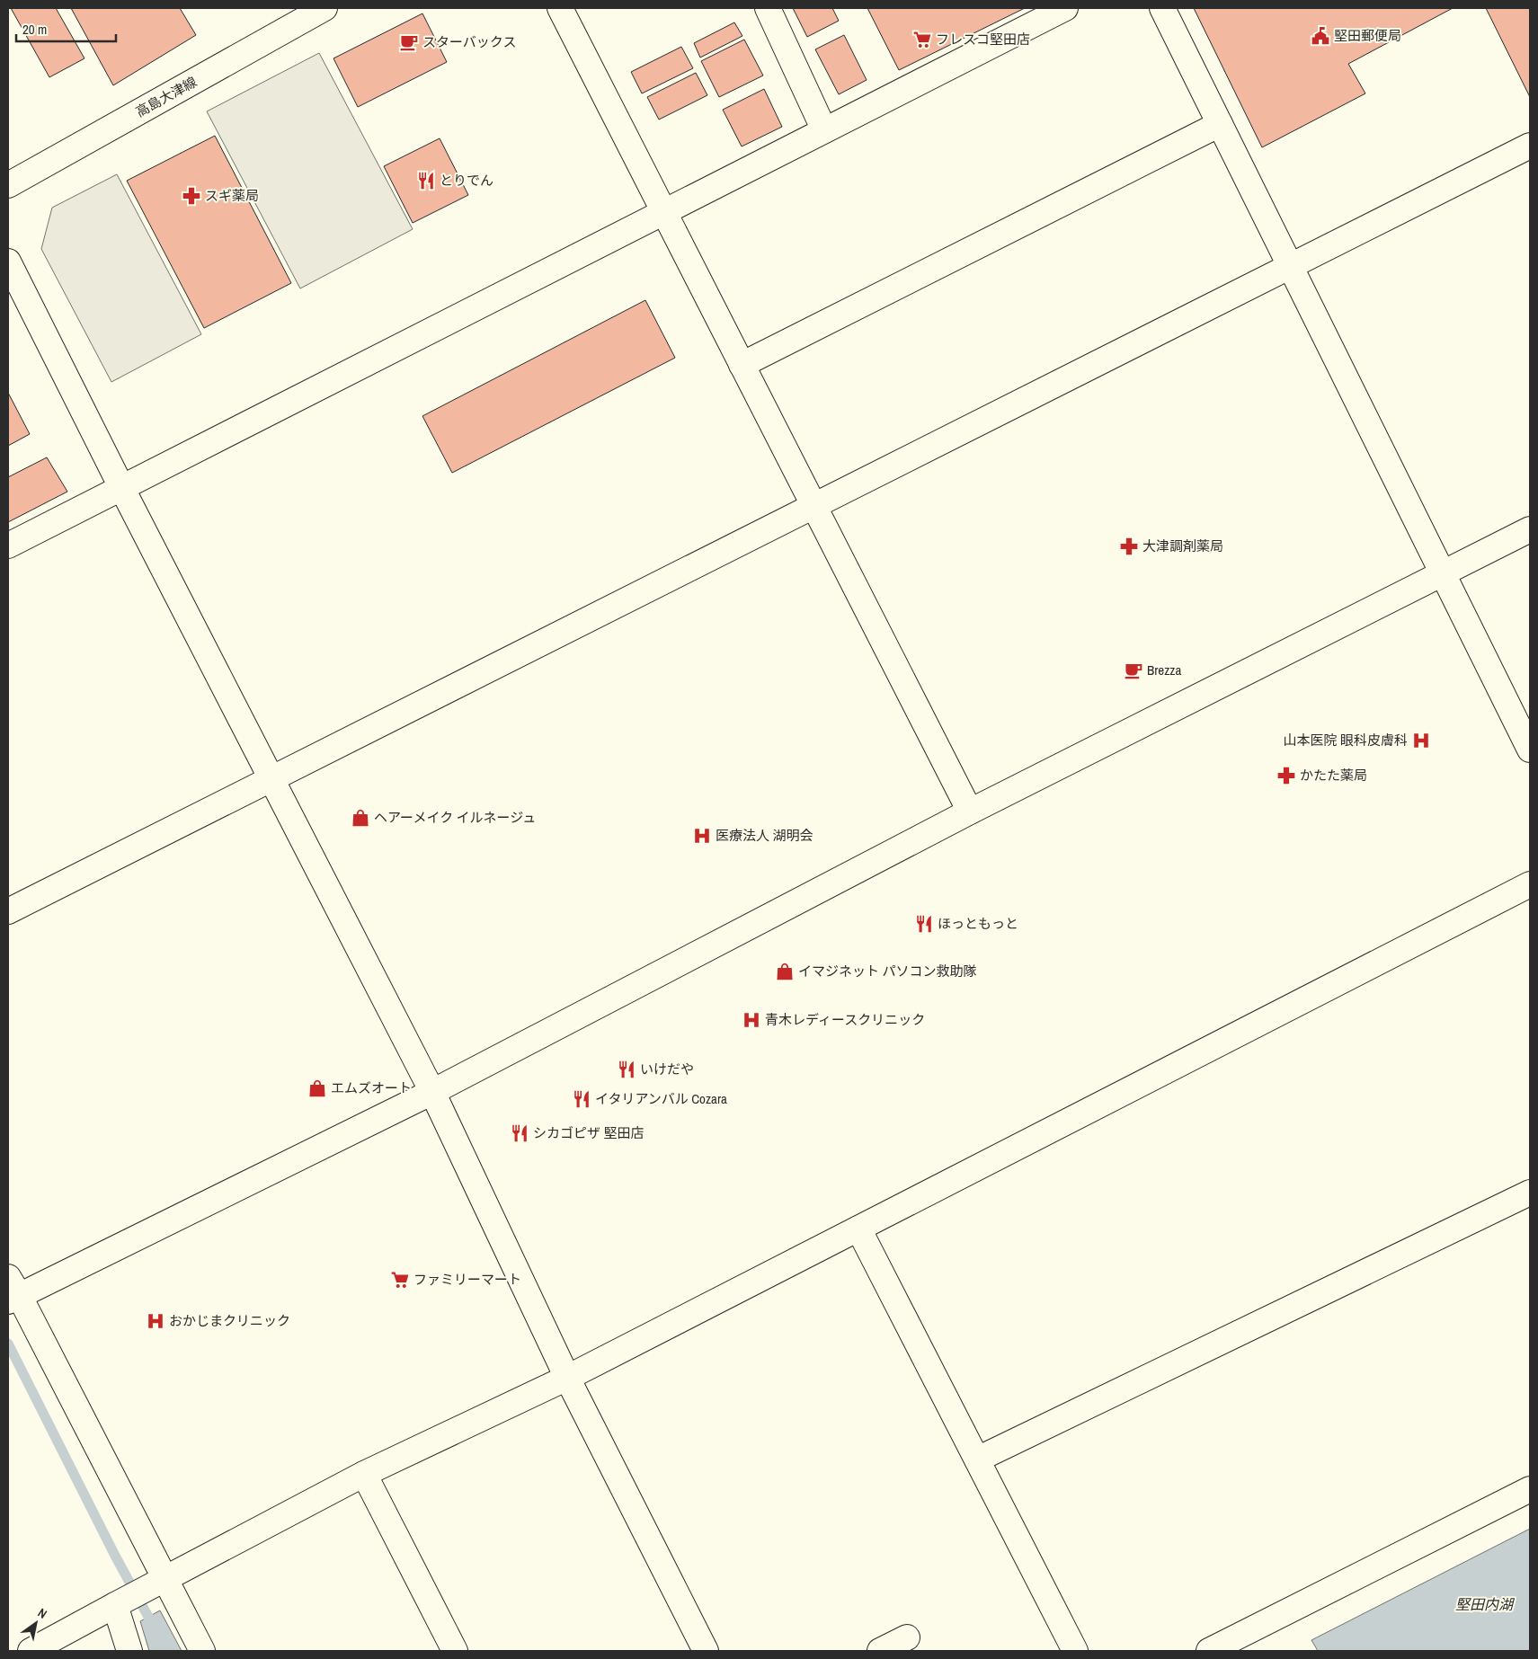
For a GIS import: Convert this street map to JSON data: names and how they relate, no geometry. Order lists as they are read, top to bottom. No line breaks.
{"streets":{"street":["高島大津線"]},"water":["堅田内湖"],"places":{"public building":["堅田郵便局"],"supermarket":["フレスコ堅田店","ファミリーマート"],"cafe":["スターバックス","Brezza"],"restaurant":["とりでん","ほっともっと","いけだや","イタリアンバル Cozara","シカゴピザ 堅田店"],"pharmacy":["スギ薬局","大津調剤薬局","かたた薬局"],"hospital":["山本医院 眼科皮膚科","医療法人 湖明会","青木レディースクリニック","おかじまクリニック"],"shop":["ヘアーメイク イルネージュ","イマジネット パソコン救助隊","エムズオート"]},"scale_bar":"20 m","north":"top right"}
